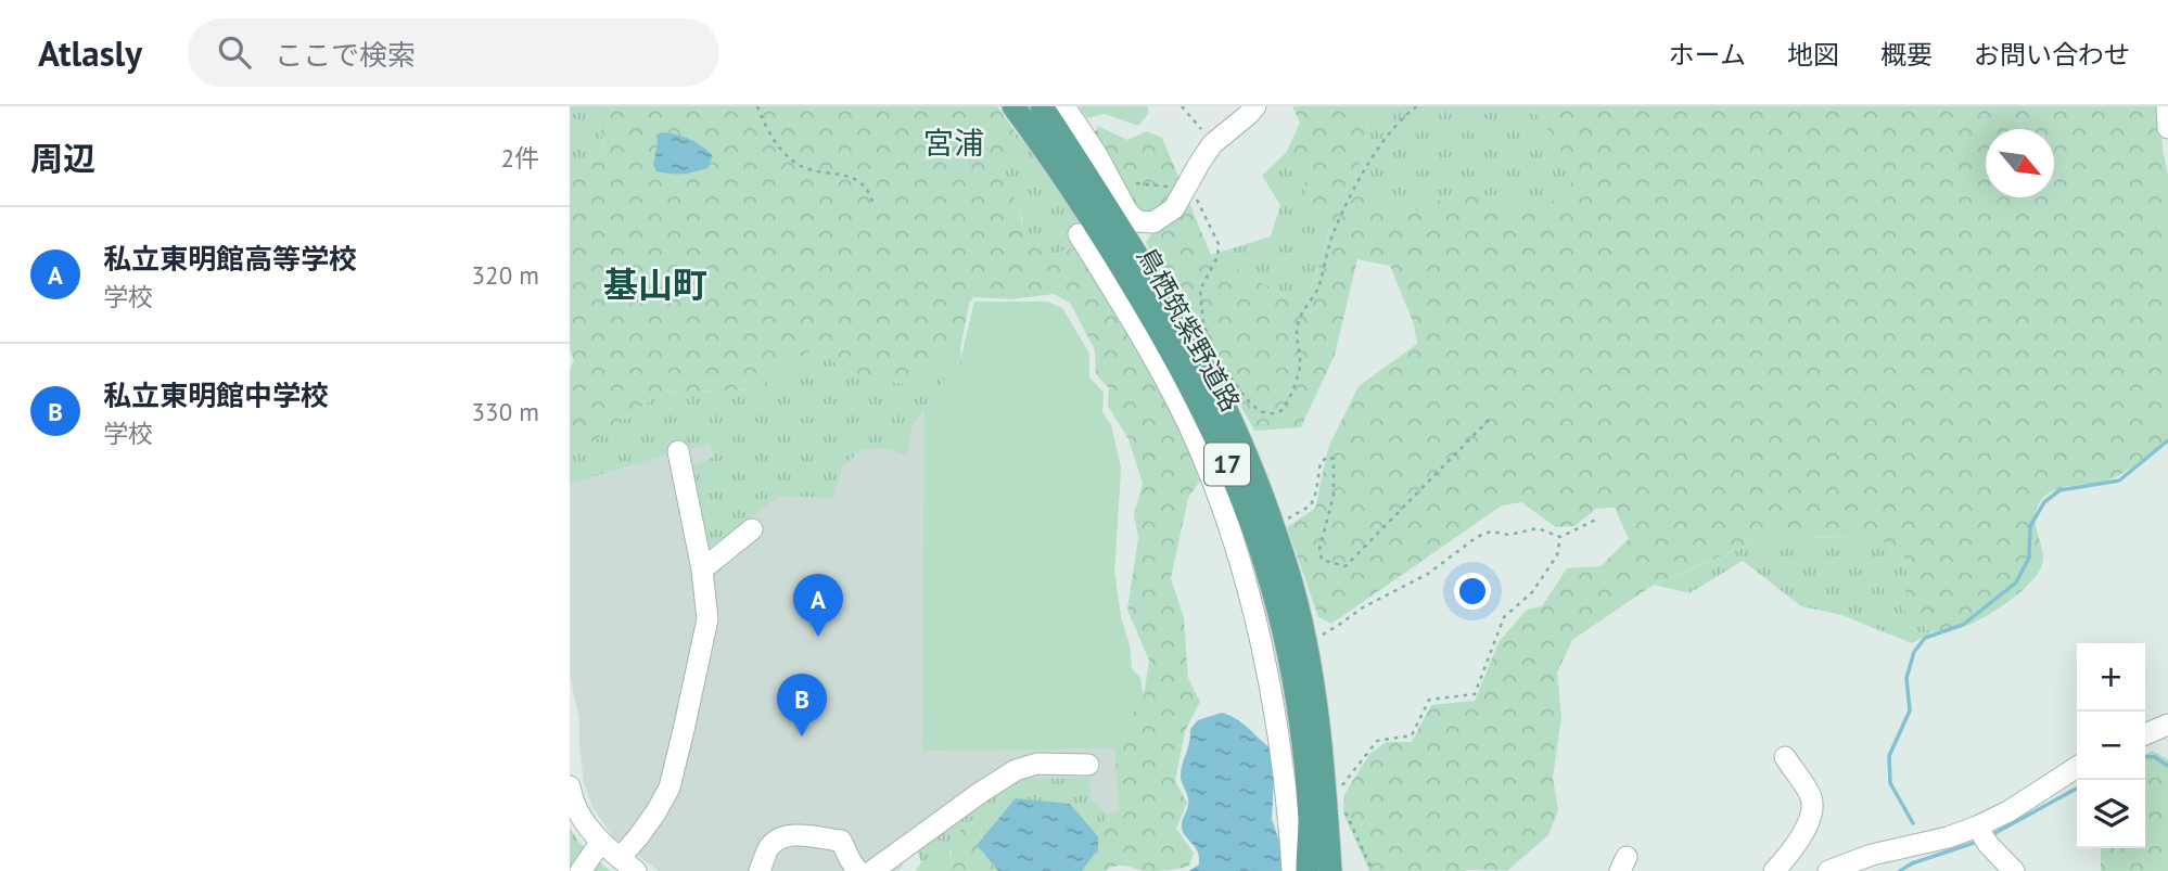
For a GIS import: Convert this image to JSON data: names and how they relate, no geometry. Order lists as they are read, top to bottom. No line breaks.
{"streets":{"main road":["鳥栖筑紫野道路","17"]},"districts":["宮浦","基山町"],"north":"bottom right","page":{"header":"Atlasly","search":"ここで検索","nav":["ホーム","地図","概要","お問い合わせ"],"heading":["周辺","2件"],"list":[{"mark":"A","name":"私立東明館高等学校","note":"学校","value":"320 m"},{"mark":"B","name":"私立東明館中学校","note":"学校","value":"330 m"}],"pins":["A","B"],"map_buttons":["+","−"]}}
